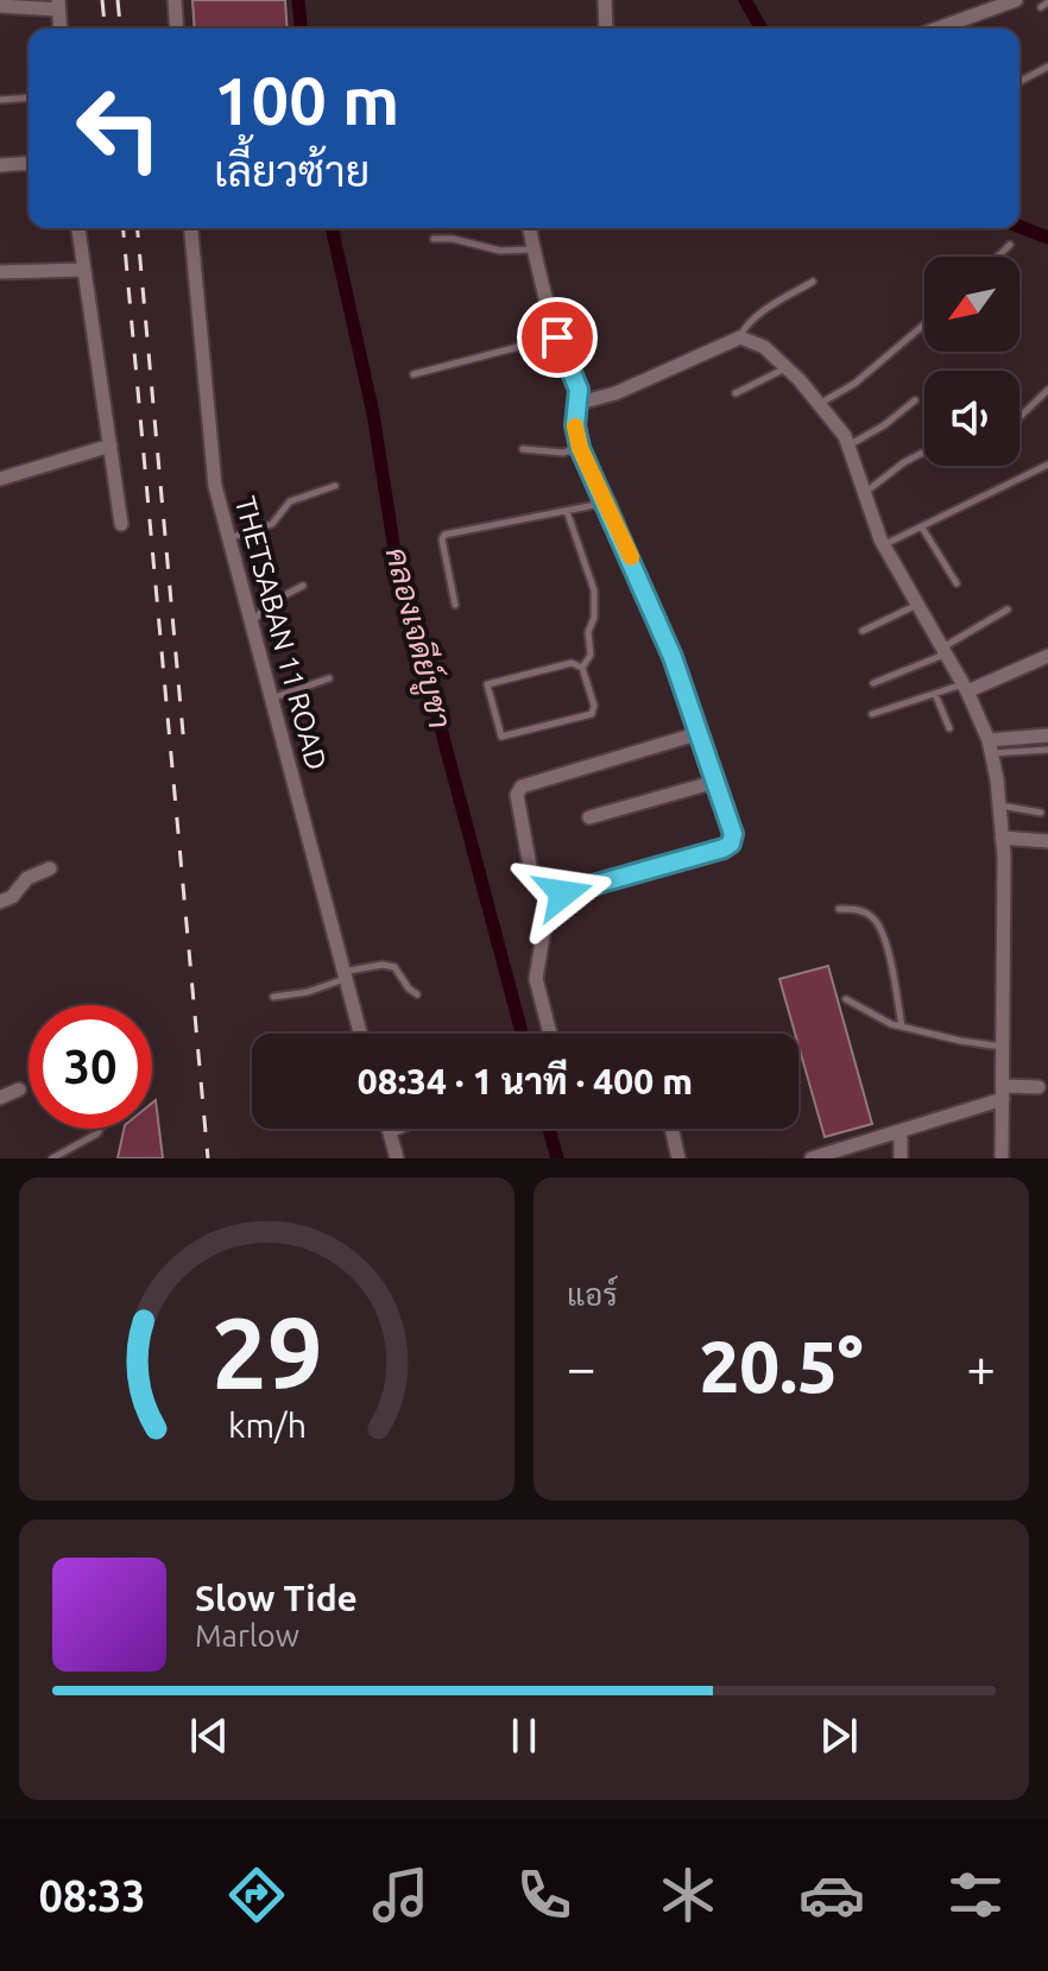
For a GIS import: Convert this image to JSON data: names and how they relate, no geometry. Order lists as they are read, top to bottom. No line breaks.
{"streets":{"street":["THETSABAN 11 ROAD"]},"water":["คลองเจดีย์บูชา"],"north":"bottom left","page":{"turn":["100 m","เลี้ยวซ้าย"],"limit":"30","trip":"08:34 · 1 นาที · 400 m","tile":"แอร์","heat":["−","20.5°","+"],"song":["Slow Tide","Marlow"],"tabs":"08:33","gauge":["29","km/h"]}}
